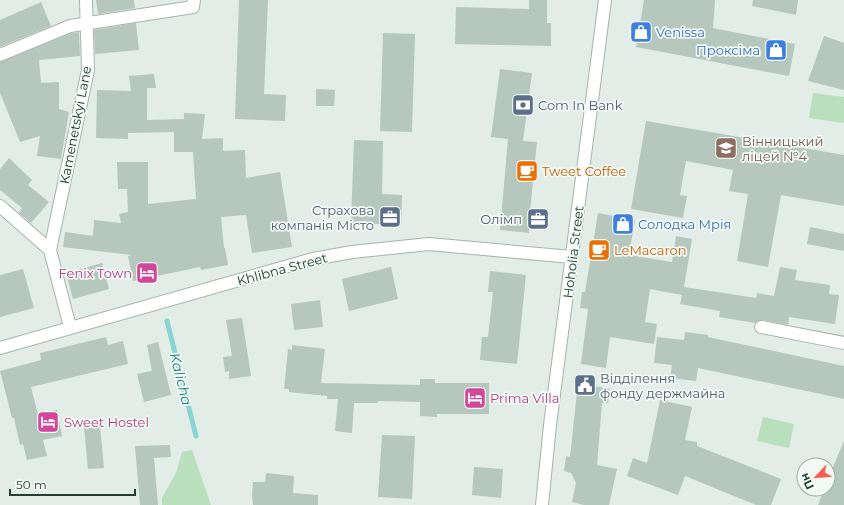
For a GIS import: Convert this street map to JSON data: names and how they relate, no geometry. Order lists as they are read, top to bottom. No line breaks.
{"streets":{"street":["Kamenetskyi Lane","Hoholia Street","Khlibna Street"]},"crossings":[["Hoholia Street","Khlibna Street"]],"water":["Kalicha"],"places":{"shop":["Venissa","Проксіма","Солодка Мрія"],"bank":["Com In Bank"],"school or university":["Вінницький ліцей №4"],"cafe":["Tweet Coffee","LeMacaron"],"office":["Страхова компанія Місто","Олімп"],"hotel":["Fenix Town","Prima Villa","Sweet Hostel"],"public building":["Відділення фонду держмайна"]},"scale_bar":"50 m","north":"bottom left"}
